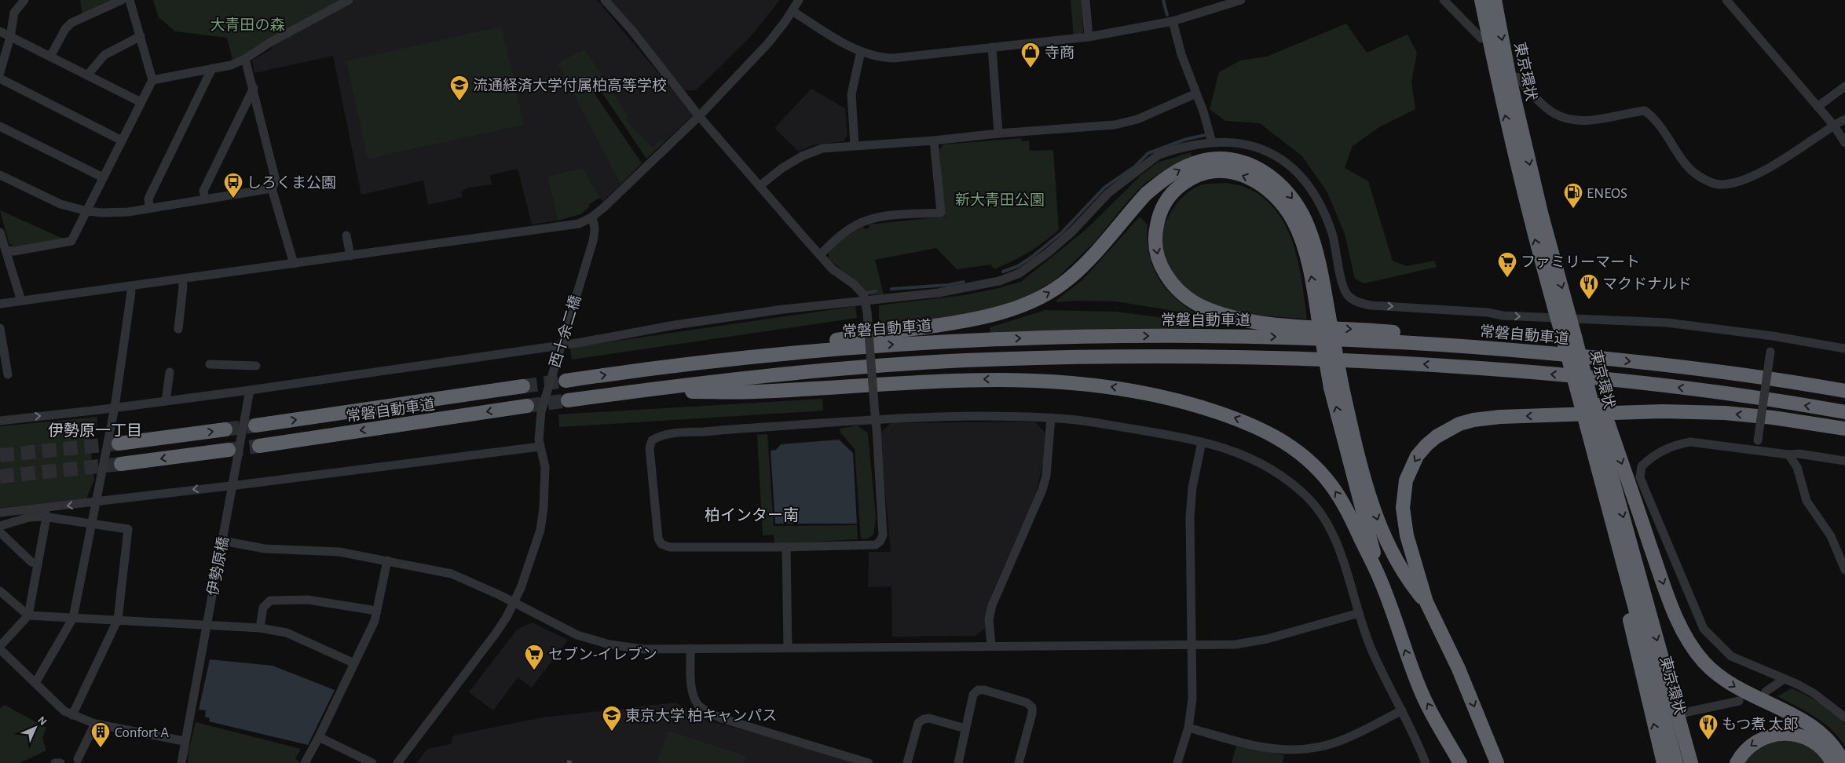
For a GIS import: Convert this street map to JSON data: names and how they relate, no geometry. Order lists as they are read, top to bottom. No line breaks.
{"streets":{"highway":["東京環状","常磐自動車道"],"street":["西十余二橋","伊勢原橋"]},"districts":["伊勢原一丁目","柏インター南"],"parks":["大青田の森","新大青田公園"],"places":{"shop":["寺商"],"school or university":["流通経済大学付属柏高等学校","東京大学 柏キャンパス"],"bus stop":["しろくま公園"],"fuel station":["ENEOS"],"supermarket":["ファミリーマート","セブン-イレブン"],"restaurant":["マクドナルド","もつ煮 太郎"],"building":["Confort A"]},"north":"top right"}
